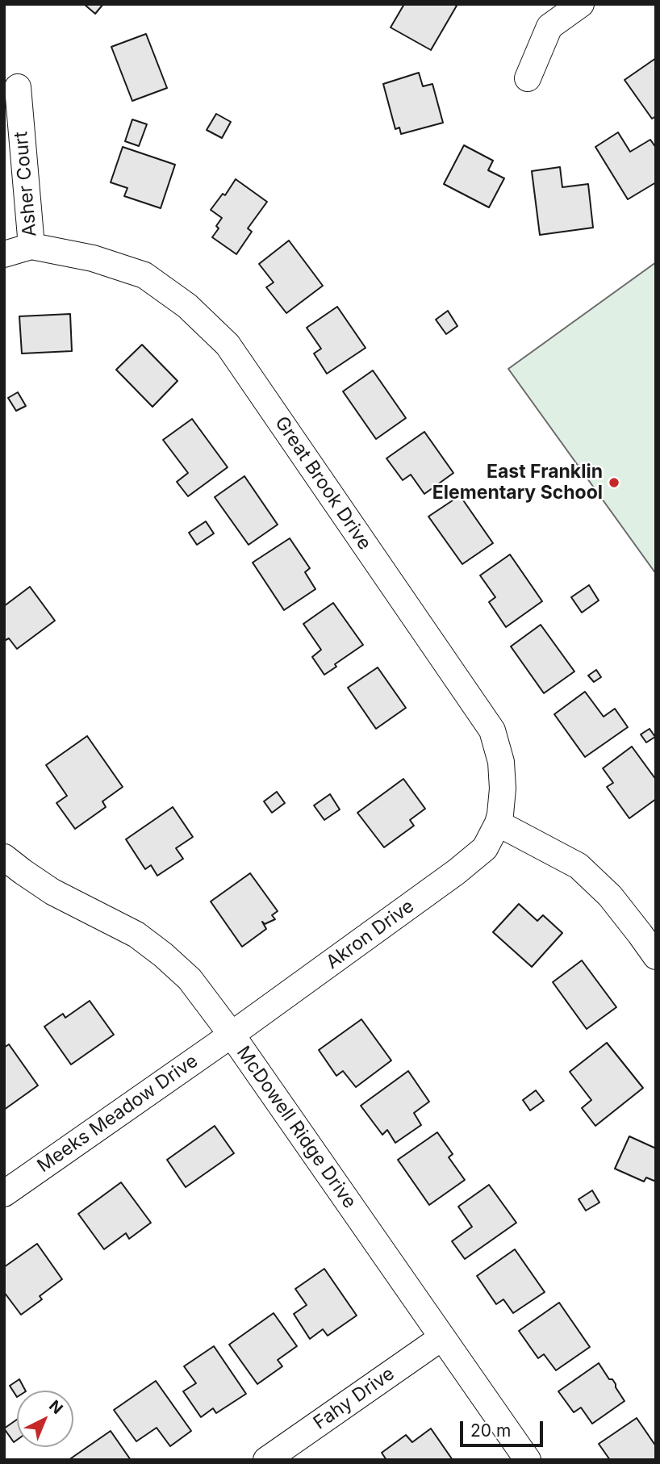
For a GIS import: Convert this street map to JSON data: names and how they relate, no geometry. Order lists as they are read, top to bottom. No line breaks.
{"streets":{"street":["Asher Court","Great Brook Drive","Akron Drive","Meeks Meadow Drive","McDowell Ridge Drive","Fahy Drive"]},"crossings":[["Asher Court","Great Brook Drive"],["Great Brook Drive","Akron Drive"],["Akron Drive","Meeks Meadow Drive"],["Akron Drive","McDowell Ridge Drive"],["Meeks Meadow Drive","McDowell Ridge Drive"],["McDowell Ridge Drive","Fahy Drive"]],"places":["East Franklin Elementary School"],"scale_bar":"20 m","north":"top right"}
